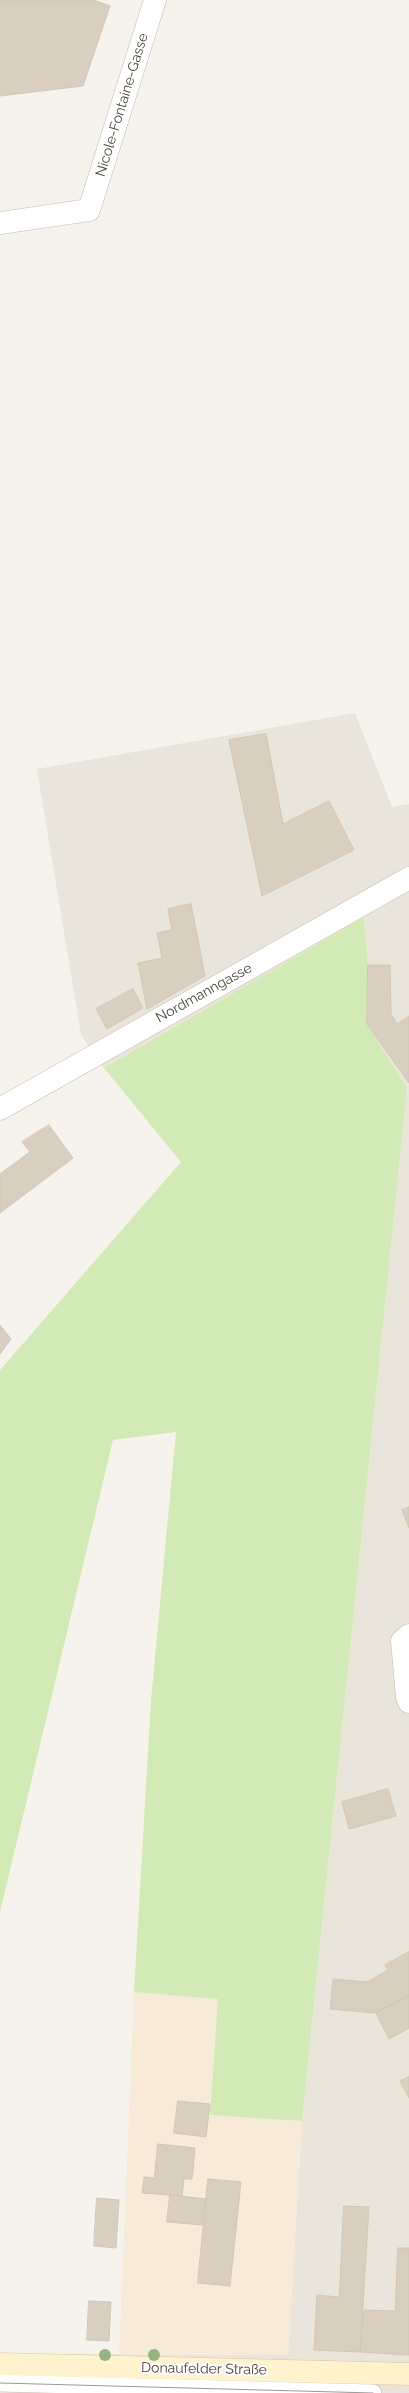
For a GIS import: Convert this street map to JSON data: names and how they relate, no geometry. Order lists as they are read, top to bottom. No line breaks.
{"streets":{"main road":["Donaufelder Straße"],"street":["Nicole-Fontaine-Gasse","Nordmanngasse"]}}
